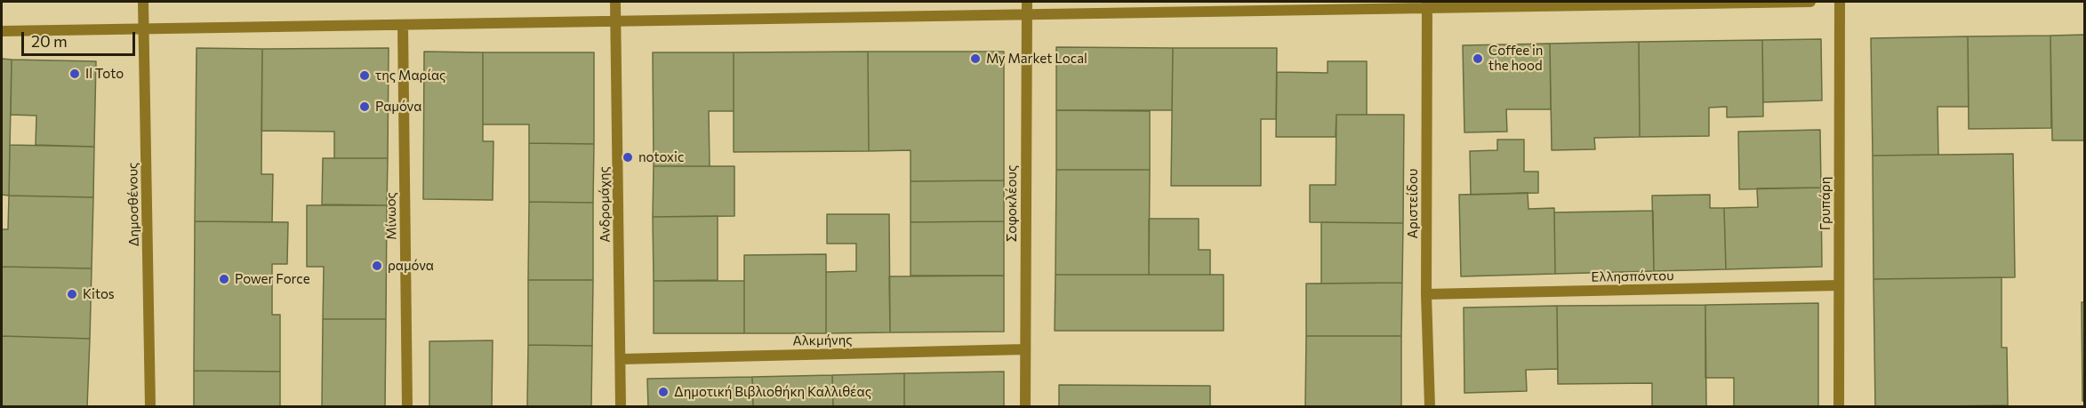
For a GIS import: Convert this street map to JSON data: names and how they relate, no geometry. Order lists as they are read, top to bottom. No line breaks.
{"streets":{"street":["Σοφοκλέους","Αριστείδου","Γρυπάρη","Δημοσθένους","Ανδρομάχης","Μίνωος","Ελλησπόντου","Αλκμήνης"]},"crossings":[["Σοφοκλέους","Αλκμήνης"],["Αριστείδου","Ελλησπόντου"],["Γρυπάρη","Ελλησπόντου"],["Ανδρομάχης","Αλκμήνης"]],"places":["My Market Local","Coffee in the hood","Il Toto","της Μαρίας","Ραμόνα","notoxic","ραμόνα","Power Force","Kitos","Δημοτική Βιβλιοθήκη Καλλιθέας"],"scale_bar":"20 m"}
